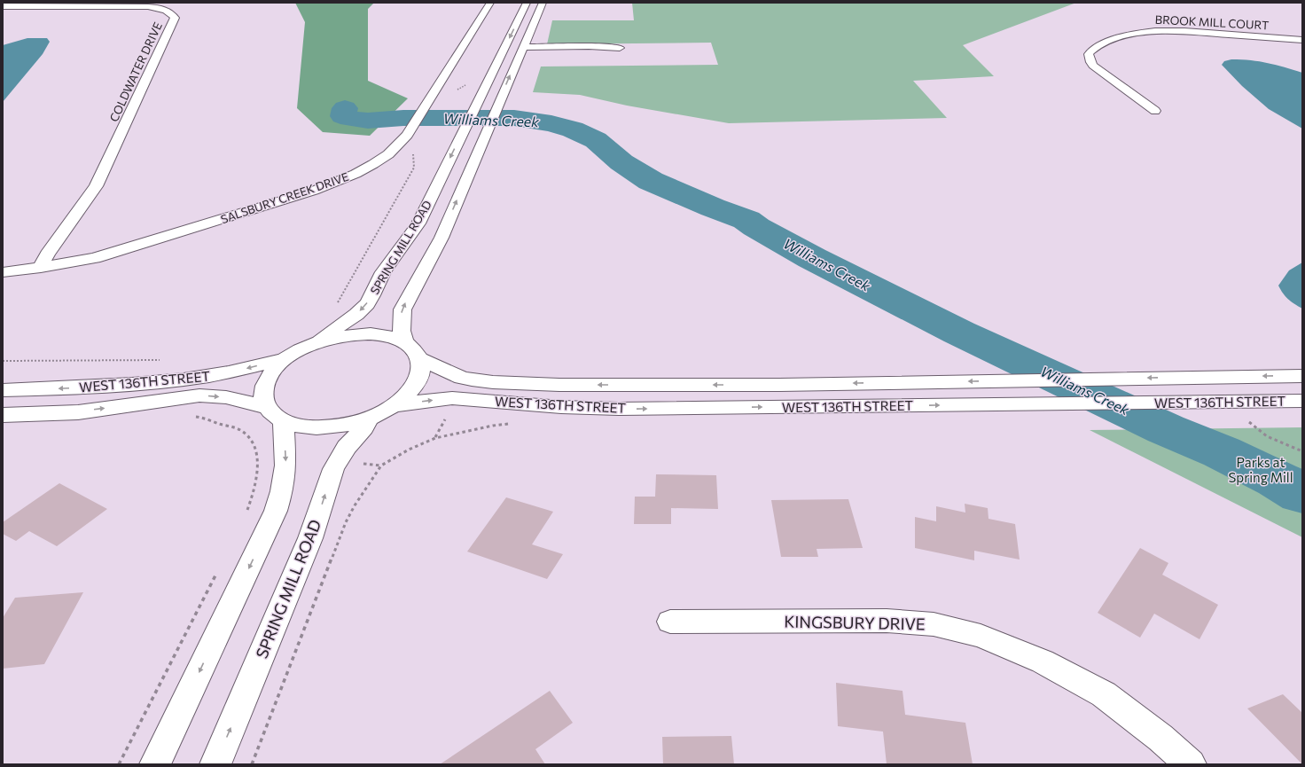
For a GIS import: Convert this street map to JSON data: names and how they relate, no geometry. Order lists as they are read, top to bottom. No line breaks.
{"streets":{"street":["BROOK MILL COURT","COLDWATER DRIVE","SALSBURY CREEK DRIVE","SPRING MILL ROAD","WEST 136TH STREET","KINGSBURY DRIVE"]},"crossings":[["COLDWATER DRIVE","SALSBURY CREEK DRIVE"],["SPRING MILL ROAD","WEST 136TH STREET"]],"water":["Williams Creek"],"parks":["Parks at Spring Mill"]}
